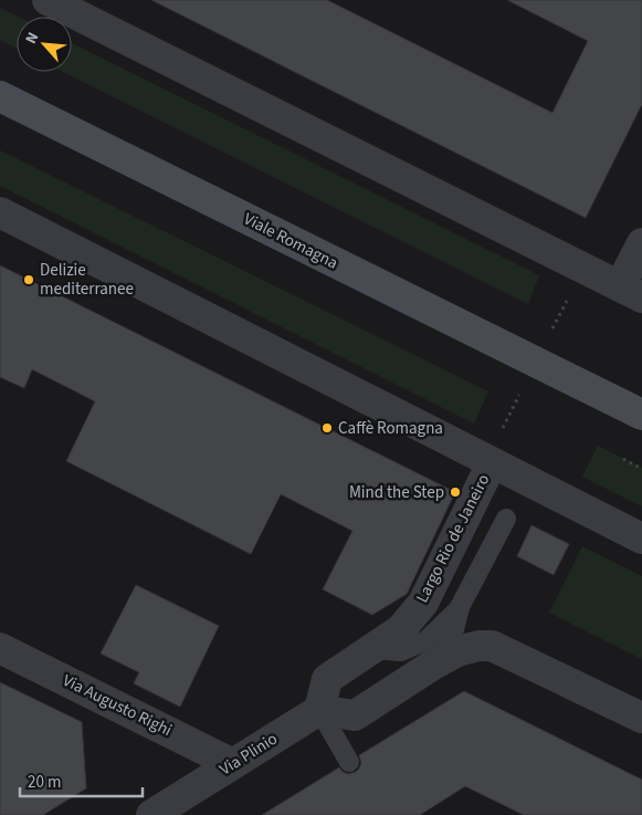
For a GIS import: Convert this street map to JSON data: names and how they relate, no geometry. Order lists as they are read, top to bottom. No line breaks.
{"streets":{"main road":["Viale Romagna"],"street":["Largo Rio de Janeiro","Via Augusto Righi","Via Plinio"]},"crossings":[["Largo Rio de Janeiro","Via Plinio"],["Via Augusto Righi","Via Plinio"]],"places":["Delizie mediterranee","Caffè Romagna","Mind the Step"],"scale_bar":"20 m","north":"top left"}
